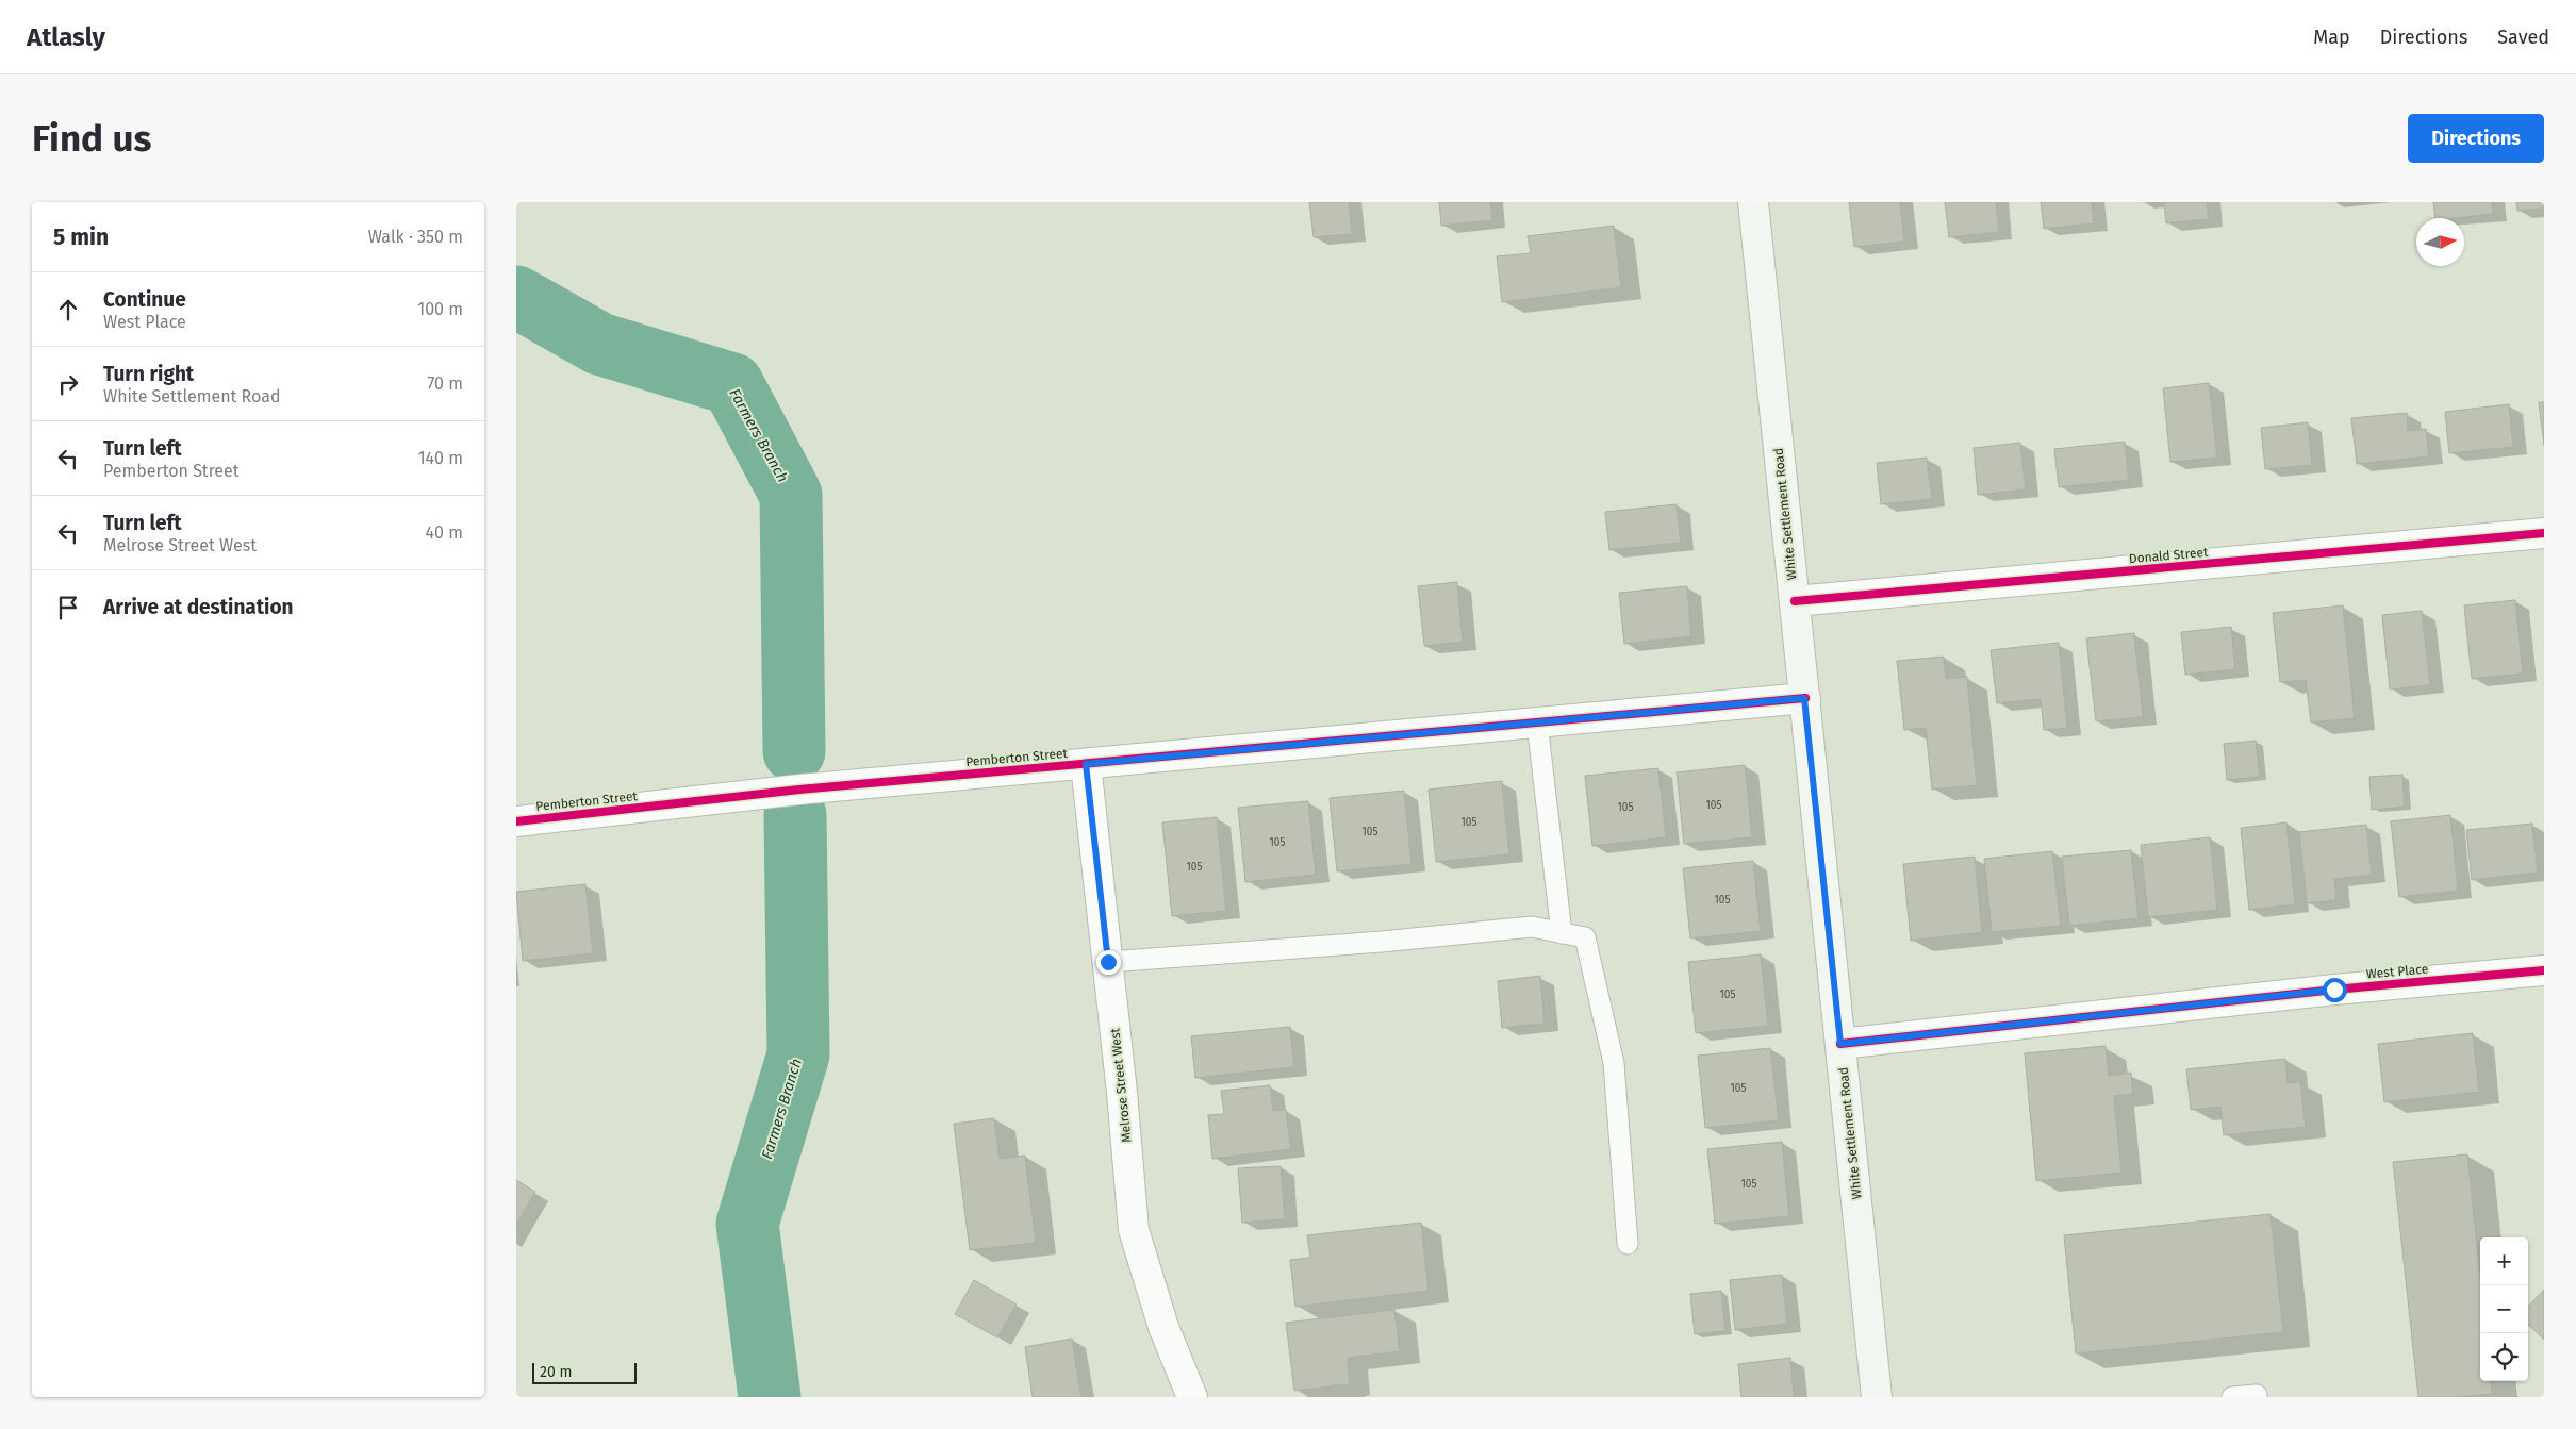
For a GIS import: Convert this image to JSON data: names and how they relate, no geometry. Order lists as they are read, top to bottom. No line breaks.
{"streets":{"main road":["White Settlement Road"],"street":["Donald Street","Pemberton Street","West Place","Melrose Street West"]},"crossings":[["White Settlement Road","Donald Street"],["White Settlement Road","Pemberton Street"],["White Settlement Road","West Place"],["Pemberton Street","Melrose Street West"]],"water":["Farmers Branch"],"house_numbers":["105","105","105","105","105","105","105","105","105","105"],"scale_bar":"20 m","north":"right","page":{"header":"Atlasly","nav":["Map","Directions","Saved"],"buttons":"Directions","title":"Find us","heading":["5 min","Walk · 350 m"],"list":[["Continue","West Place","100 m"],["Turn right","White Settlement Road","70 m"],["Turn left","Pemberton Street","140 m"],["Turn left","Melrose Street West","40 m"],"Arrive at destination"],"map_buttons":["+","−"],"scale":"20 m"}}
